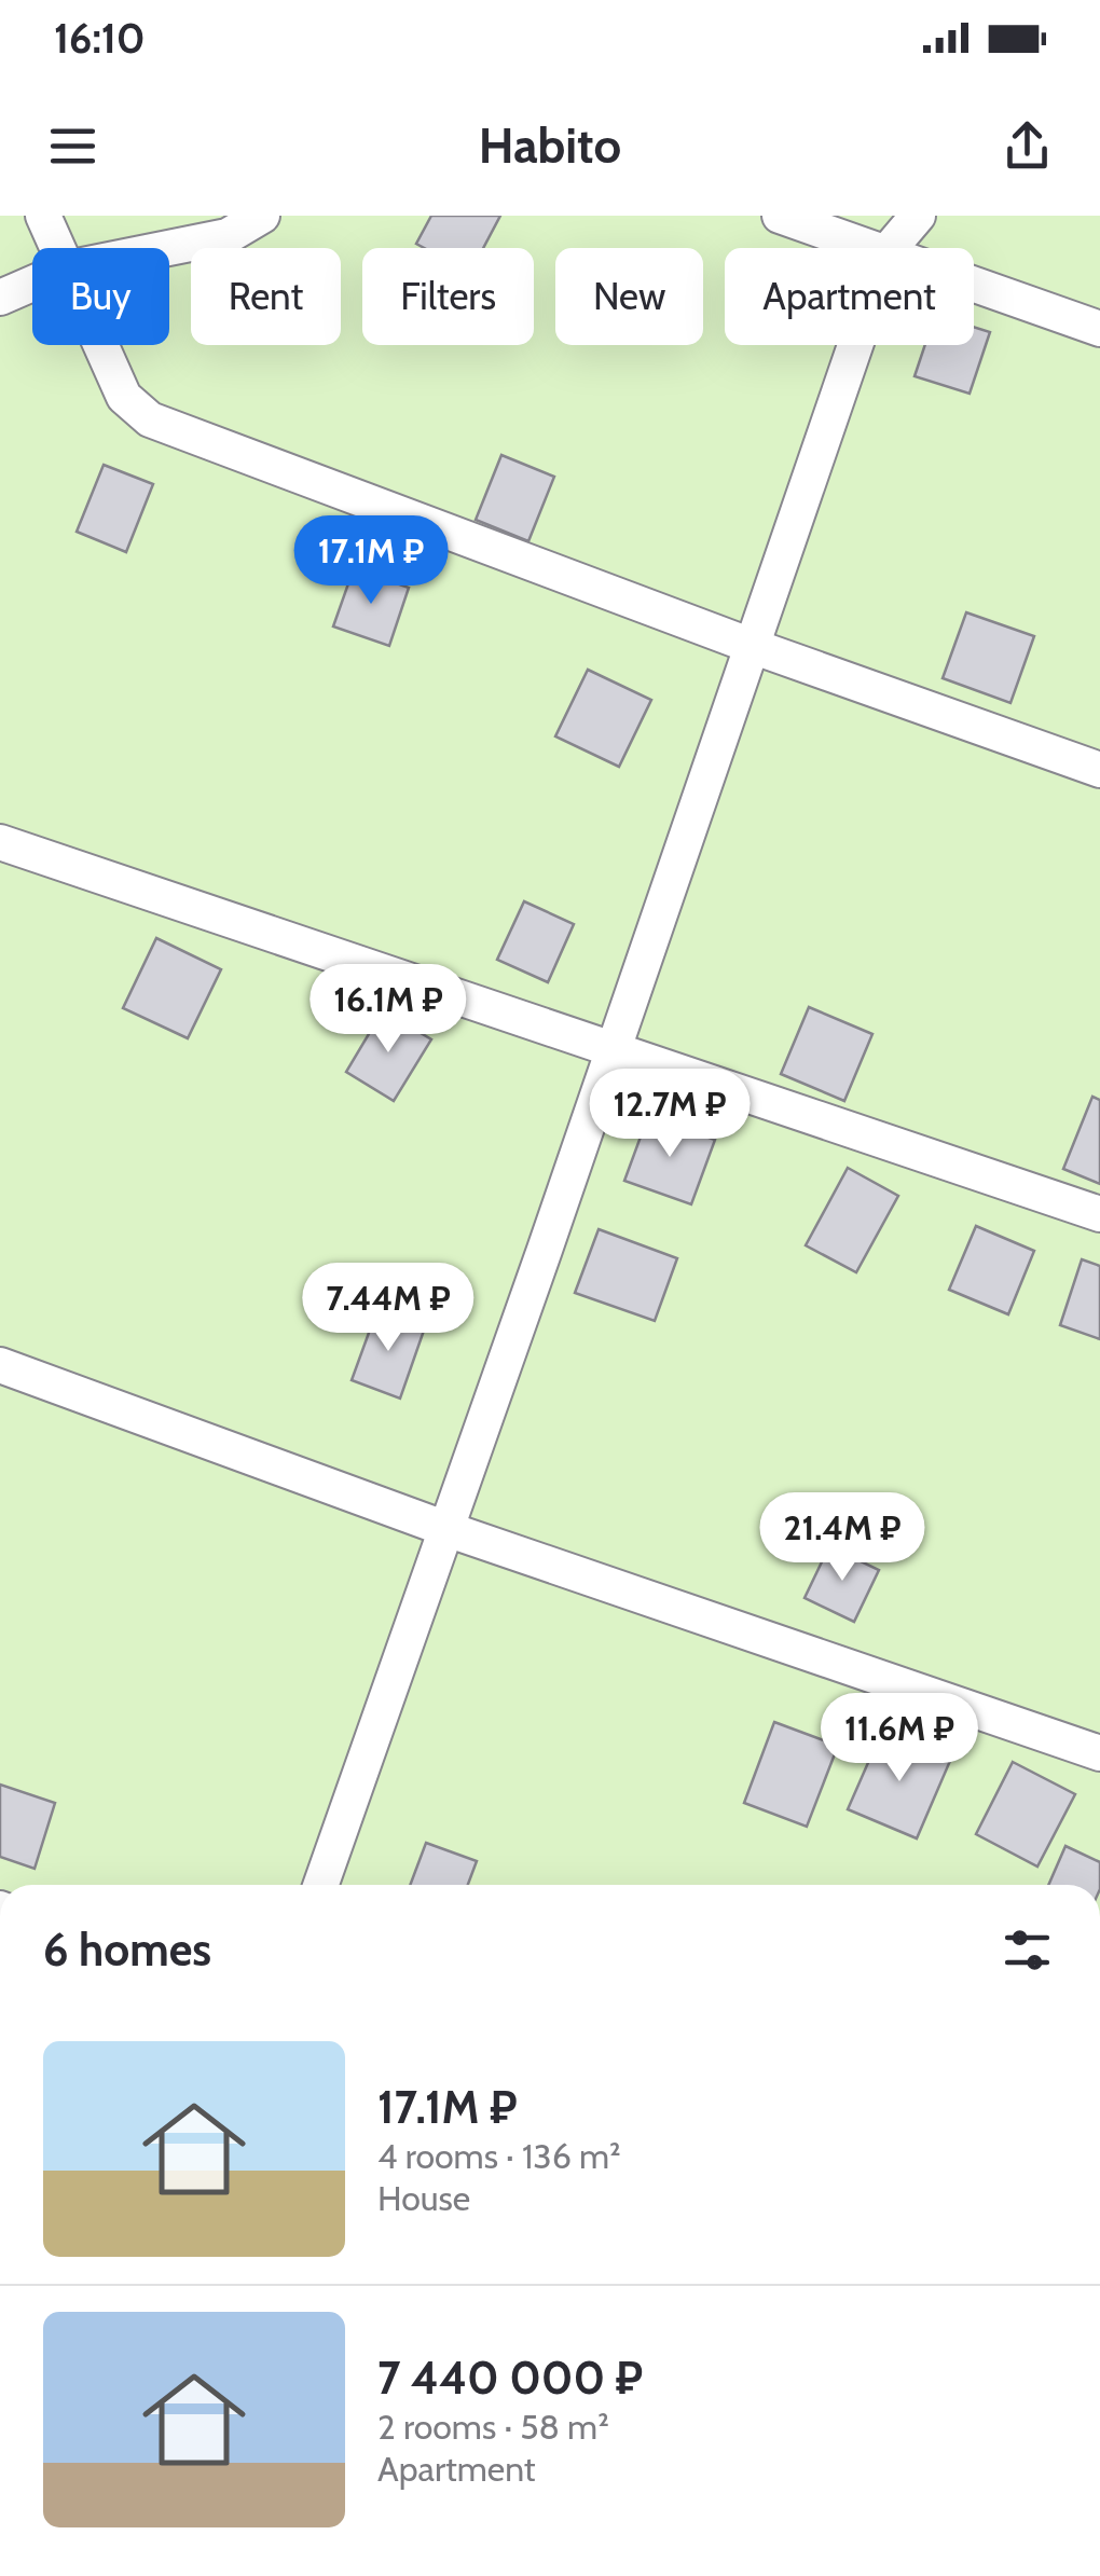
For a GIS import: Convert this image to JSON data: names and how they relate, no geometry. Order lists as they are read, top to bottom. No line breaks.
{"page":{"status":"16:10","header":"Habito","chip":["Buy","Rent","Filters","New","Apartment"],"price":["17.1M ₽","16.1M ₽","12.7M ₽","7.44M ₽","21.4M ₽","11.6M ₽"],"heading":"6 homes","list":[{"name":"17.1M ₽","note":"4 rooms · 136 m² · House"},{"name":"7 440 000 ₽","note":"2 rooms · 58 m² · Apartment"}]}}
